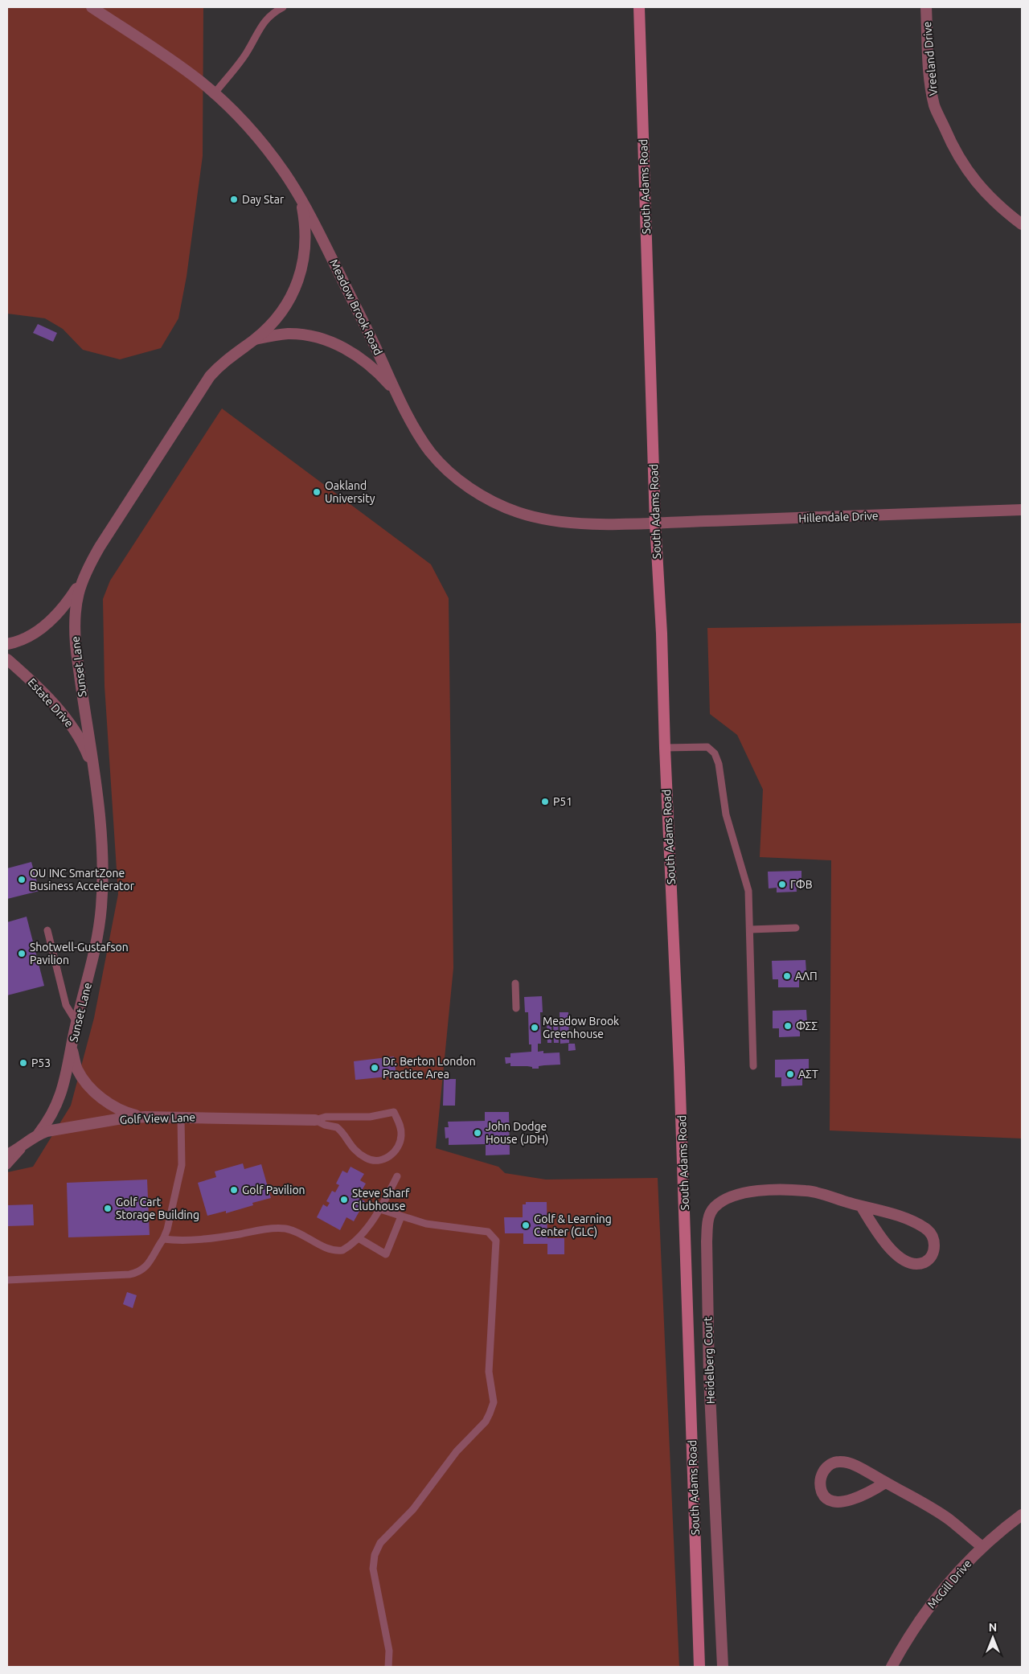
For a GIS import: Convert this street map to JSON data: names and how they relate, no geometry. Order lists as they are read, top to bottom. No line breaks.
{"streets":{"main road":["South Adams Road"],"street":["Vreeland Drive","Meadow Brook Road","Hillendale Drive","Sunset Lane","Estate Drive","Golf View Lane","Heidelberg Court","McGill Drive"]},"crossings":[["South Adams Road","Meadow Brook Road"],["South Adams Road","Hillendale Drive"],["Meadow Brook Road","Hillendale Drive"],["Meadow Brook Road","Sunset Lane"],["Sunset Lane","Estate Drive"],["Sunset Lane","Golf View Lane"]],"places":["Day Star","Oakland University","P51","OU INC SmartZone Business Accelerator","ΓΦB","Shotwell-Gustafson Pavilion","AΛΠ","ΦΣΣ","Meadow Brook Greenhouse","P53","Dr. Berton London Practice Area","AΣΤ","John Dodge House (JDH)","Golf Pavilion","Steve Sharf Clubhouse","Golf Cart Storage Building","Golf & Learning Center (GLC)"],"north":"top"}
